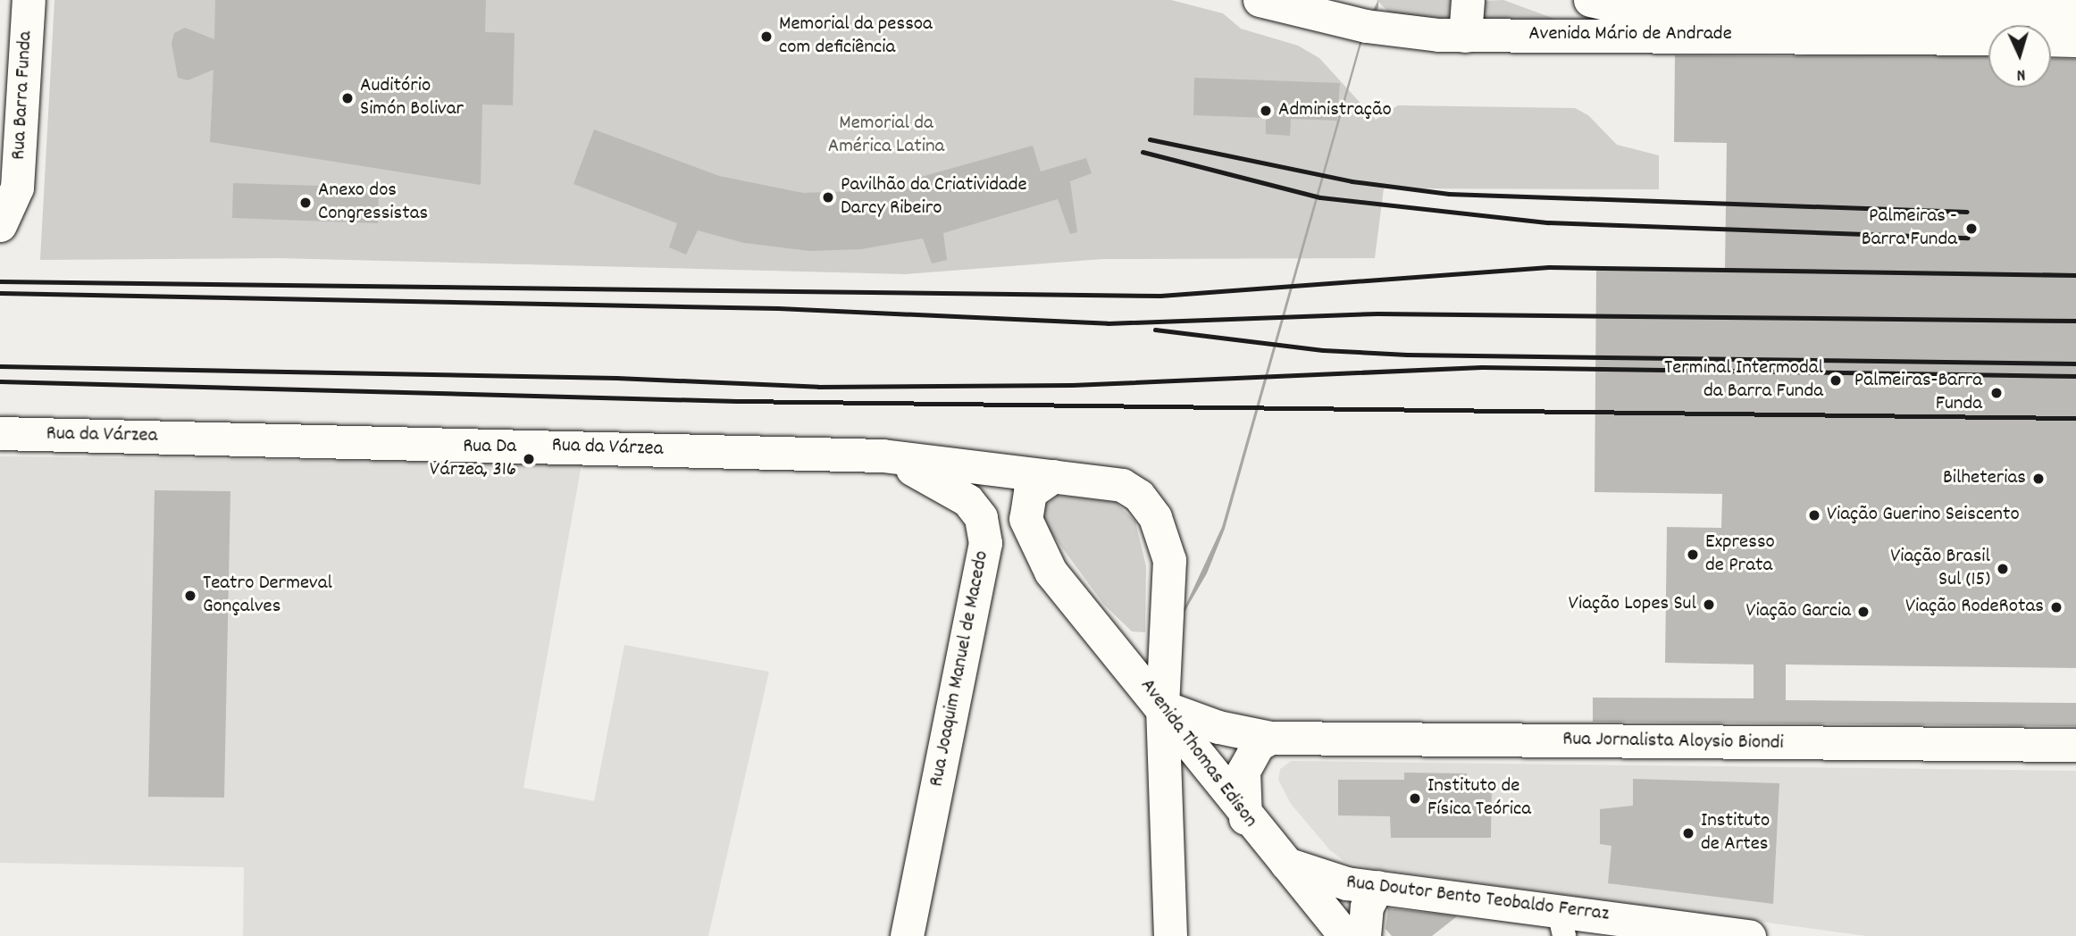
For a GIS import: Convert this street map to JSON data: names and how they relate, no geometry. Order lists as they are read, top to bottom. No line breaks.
{"streets":{"street":["Avenida Mário de Andrade","Rua Barra Funda","Rua da Várzea","Rua Joaquim Manuel de Macedo","Rua Jornalista Aloysio Biondi","Avenida Thomas Edison","Rua Doutor Bento Teobaldo Ferraz"]},"crossings":[["Rua da Várzea","Rua Joaquim Manuel de Macedo"],["Rua da Várzea","Rua Jornalista Aloysio Biondi"],["Rua da Várzea","Avenida Thomas Edison"],["Rua Joaquim Manuel de Macedo","Avenida Thomas Edison"],["Rua Jornalista Aloysio Biondi","Avenida Thomas Edison"],["Avenida Thomas Edison","Rua Doutor Bento Teobaldo Ferraz"]],"parks":["Memorial da América Latina"],"places":["Memorial da pessoa com deficiência","Auditório Simón Bolivar","Administração","Pavilhão da Criatividade Darcy Ribeiro","Anexo dos Congressistas","Palmeiras - Barra Funda","Terminal Intermodal da Barra Funda","Palmeiras-Barra Funda","Rua Da Várzea, 316","Bilheterias","Viação Guerino Seiscento","Expresso de Prata","Viação Brasil Sul (15)","Teatro Dermeval Gonçalves","Viação Lopes Sul","Viação RodeRotas","Viação Garcia","Instituto de Física Teórica","Instituto de Artes"],"north":"bottom"}
